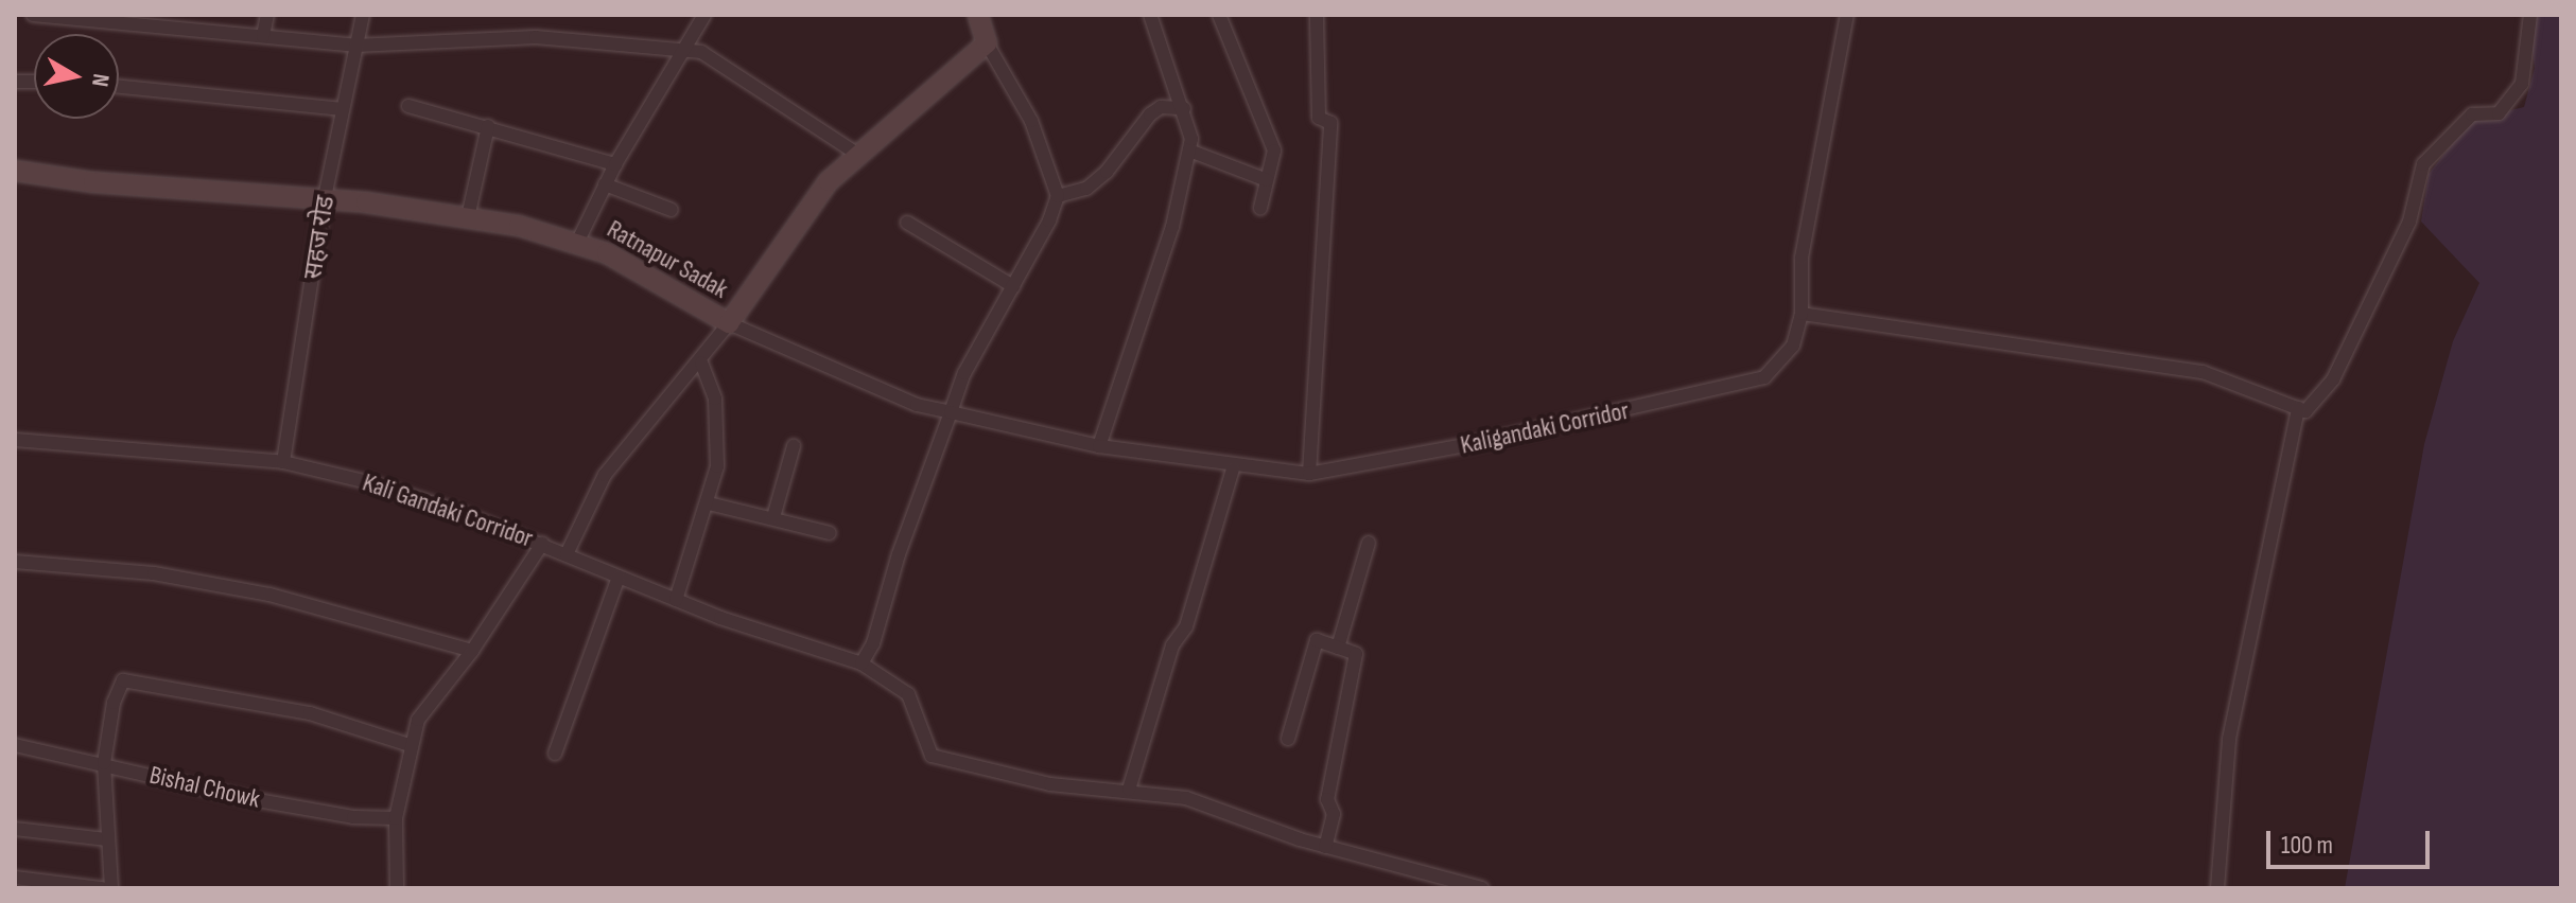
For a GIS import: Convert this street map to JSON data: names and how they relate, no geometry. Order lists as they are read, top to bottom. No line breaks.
{"streets":{"main road":["Ratnapur Sadak"],"street":["सहज रोड","Kaligandaki Corridor","Kali Gandaki Corridor","Bishal Chowk"]},"crossings":[["सहज रोड","Ratnapur Sadak"],["सहज रोड","Kali Gandaki Corridor"],["Ratnapur Sadak","Kaligandaki Corridor"]],"scale_bar":"100 m","north":"right"}
